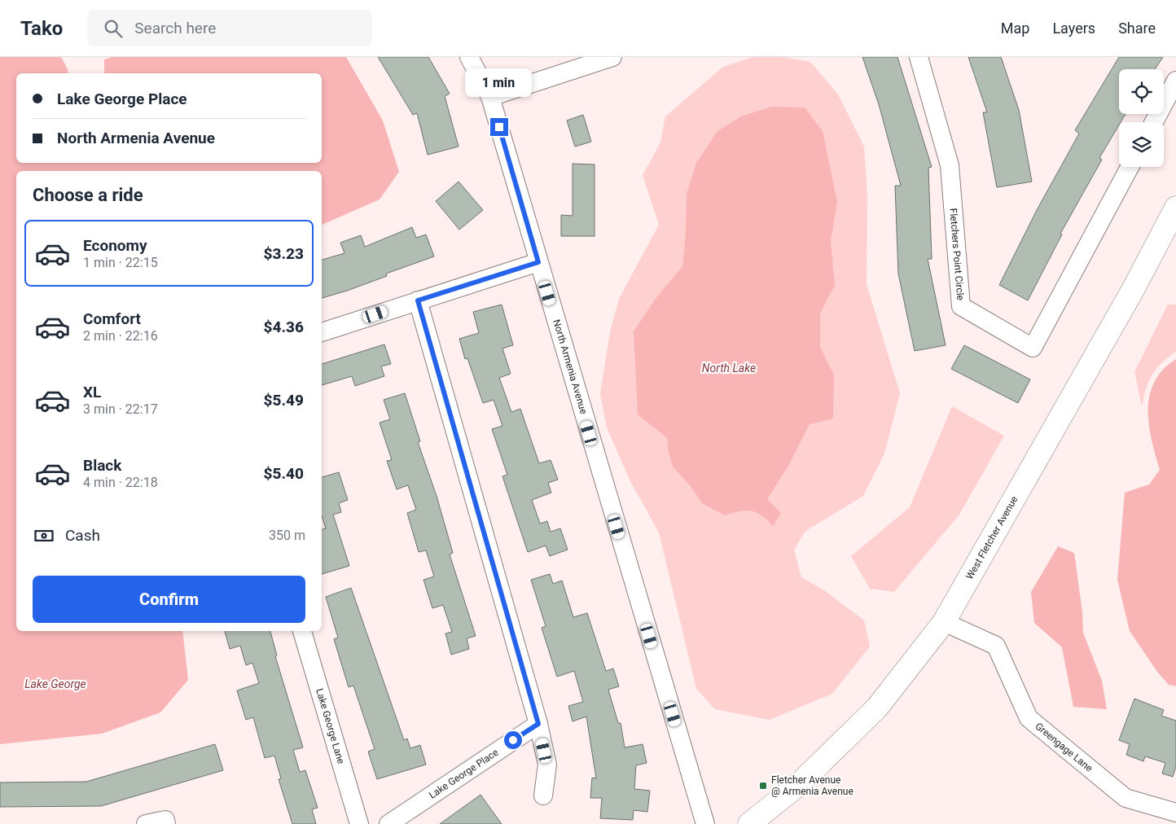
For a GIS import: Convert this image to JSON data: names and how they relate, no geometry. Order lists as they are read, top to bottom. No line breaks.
{"streets":{"main road":["West Fletcher Avenue"],"street":["Fletchers Point Circle","North Armenia Avenue","Lake George Lane","Greengage Lane","Lake George Place"]},"crossings":[["West Fletcher Avenue","Greengage Lane"]],"water":["North Lake","Lake George"],"places":{"transit":["Fletcher Avenue @ Armenia Avenue"]},"page":{"header":"Tako","search":"Search here","nav":["Map","Layers","Share"],"bubble":"1 min","banner":["Lake George Place","North Armenia Avenue"],"heading":"Choose a ride","list":[{"name":"Economy","note":"1 min · 22:15","value":"$3.23"},{"name":"Comfort","note":"2 min · 22:16","value":"$4.36"},{"name":"XL","note":"3 min · 22:17","value":"$5.49"},{"name":"Black","note":"4 min · 22:18","value":"$5.40"}],"pay":["Cash","350 m"],"buttons":"Confirm"}}
